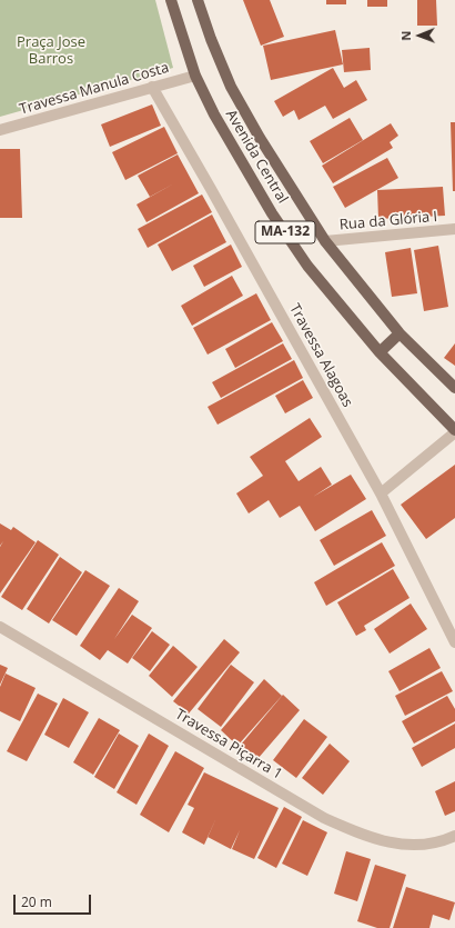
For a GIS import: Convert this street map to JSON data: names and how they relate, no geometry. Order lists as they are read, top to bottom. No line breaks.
{"streets":{"main road":["Avenida Central","MA-132"],"street":["Travessa Manula Costa","Rua da Glória I","Travessa Alagoas","Travessa Piçarra 1"]},"crossings":[["Travessa Manula Costa","Avenida Central"],["Travessa Manula Costa","Travessa Alagoas"],["Rua da Glória I","MA-132"]],"parks":["Praça Jose Barros"],"scale_bar":"20 m","north":"left"}
